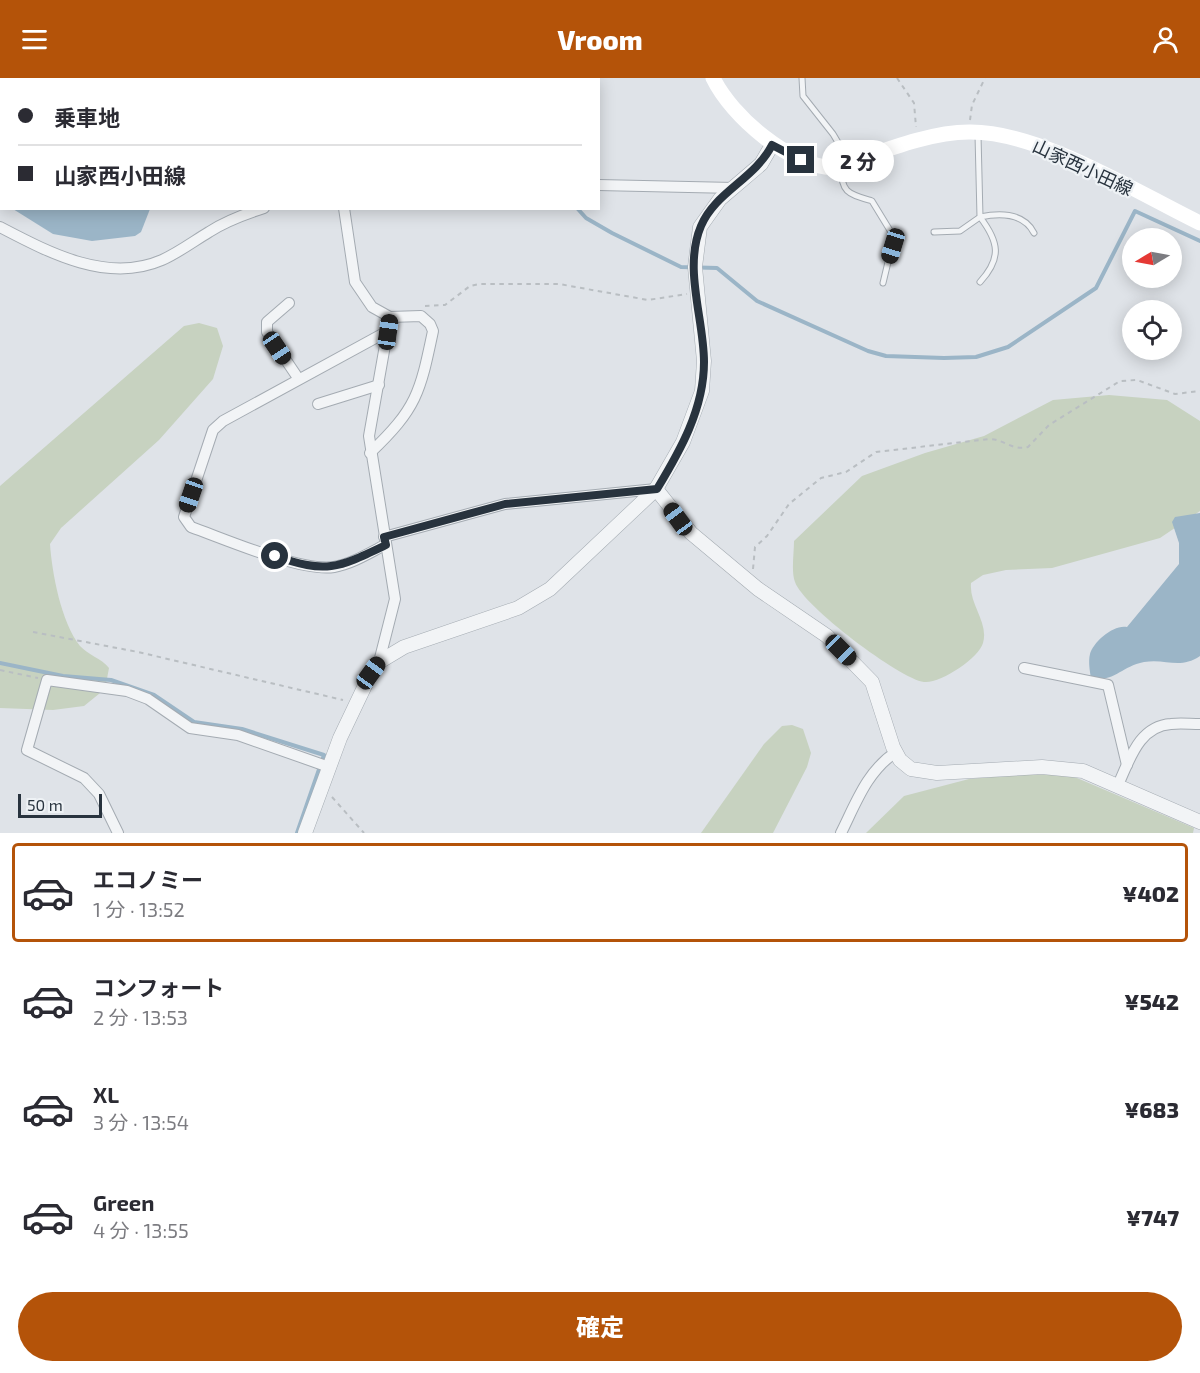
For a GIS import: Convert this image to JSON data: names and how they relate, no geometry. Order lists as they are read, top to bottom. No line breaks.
{"streets":{"main road":["山家西小田線"]},"scale_bar":"50 m","north":"left","page":{"header":"Vroom","banner":["乗車地","山家西小田線"],"bubble":"2 分","scale":"50 m","list":[{"name":"エコノミー","note":"1 分 · 13:52","value":"¥402"},{"name":"コンフォート","note":"2 分 · 13:53","value":"¥542"},{"name":"XL","note":"3 分 · 13:54","value":"¥683"},{"name":"Green","note":"4 分 · 13:55","value":"¥747"}],"buttons":"確定"}}
